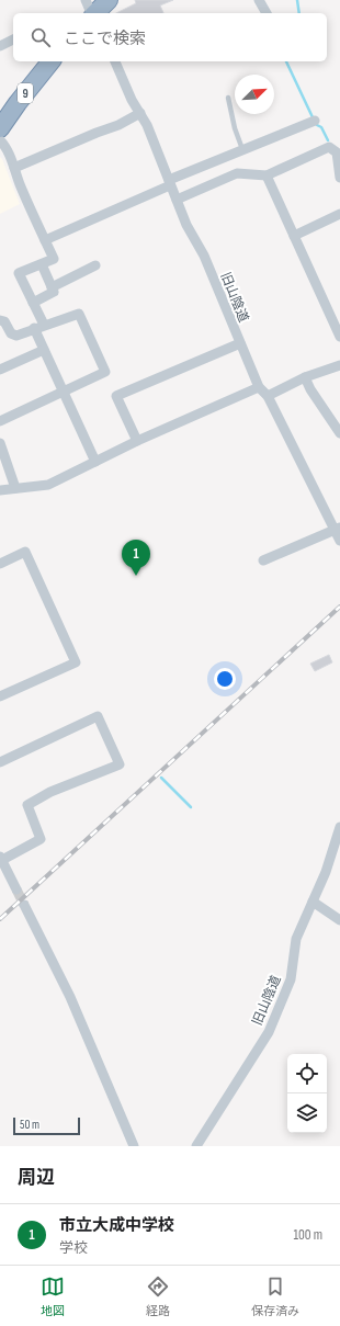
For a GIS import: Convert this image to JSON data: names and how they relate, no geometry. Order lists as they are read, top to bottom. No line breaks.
{"streets":{"highway":["9"],"street":["旧山陰道"]},"scale_bar":"50 m","north":"top right","page":{"search":"ここで検索","pins":"1","scale":"50 m","heading":"周辺","list":[{"mark":"1","name":"市立大成中学校","note":"学校","value":"100 m"}],"nav":["地図","経路","保存済み"]}}
